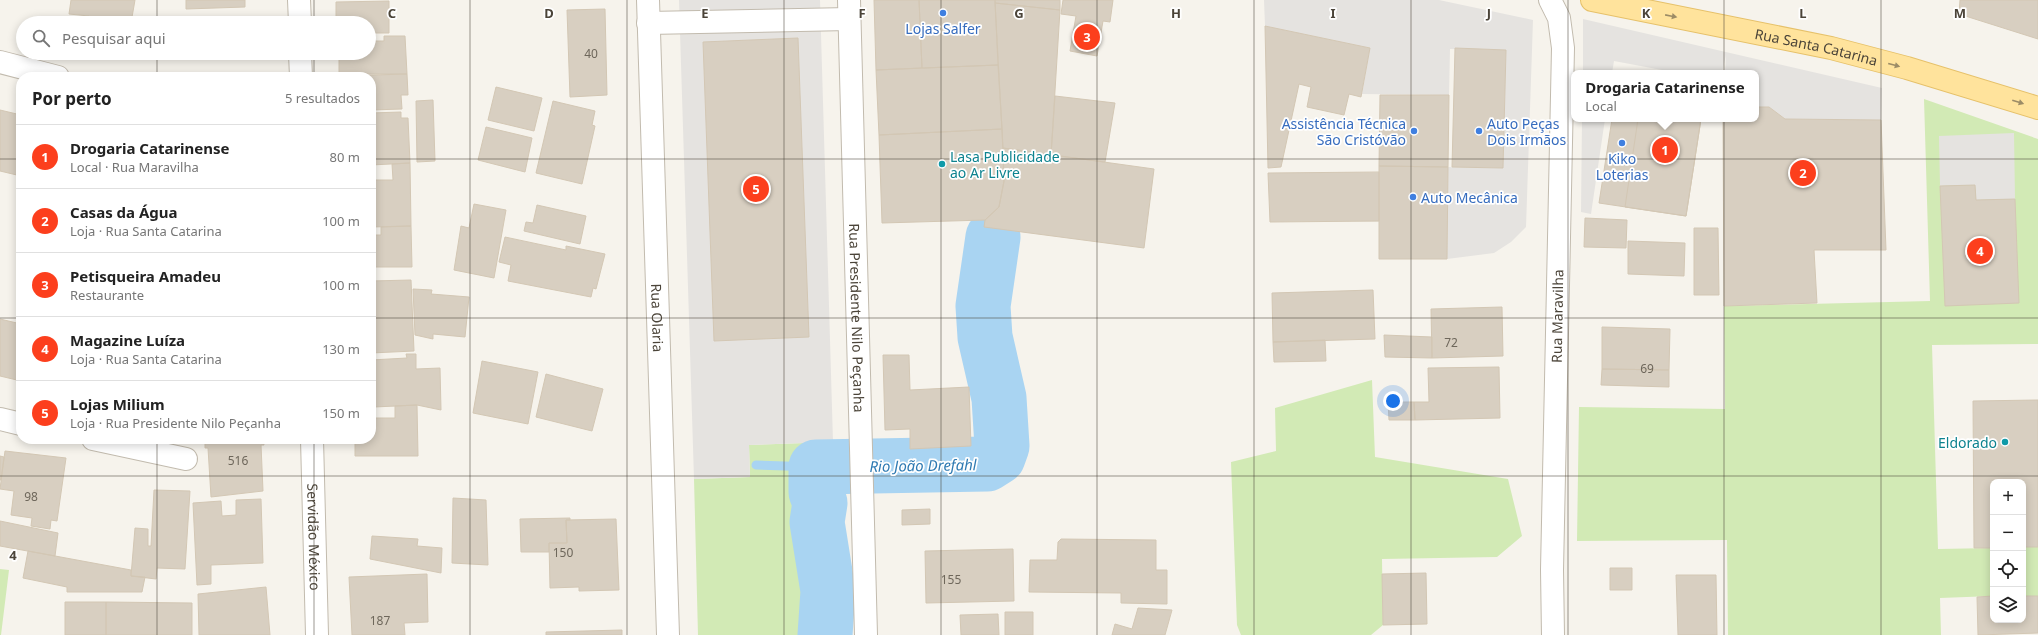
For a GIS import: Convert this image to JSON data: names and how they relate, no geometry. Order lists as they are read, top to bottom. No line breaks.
{"streets":{"main road":["Rua Santa Catarina"],"street":["Rua Maravilha","Rua Olaria","Rua Presidente Nilo Peçanha","Servidão México"]},"one_way":["Rua Santa Catarina"],"water":["Rio João Drefahl"],"places":["Lojas Salfer","Assistência Técnica São Cristóvão","Auto Peças Dois Irmãos","Kiko Loterias","Lasa Publicidade ao Ar Livre","Auto Mecânica","Eldorado"],"house_numbers":["40","72","69","516","98","150","155","187"],"page":{"search":"Pesquisar aqui","pins":["3","1","2","5","4"],"popup":["Drogaria Catarinense","Local"],"heading":["Por perto","5 resultados"],"list":[{"mark":"1","name":"Drogaria Catarinense","note":"Local · Rua Maravilha","value":"80 m"},{"mark":"2","name":"Casas da Água","note":"Loja · Rua Santa Catarina","value":"100 m"},{"mark":"3","name":"Petisqueira Amadeu","note":"Restaurante","value":"100 m"},{"mark":"4","name":"Magazine Luíza","note":"Loja · Rua Santa Catarina","value":"130 m"},{"mark":"5","name":"Lojas Milium","note":"Loja · Rua Presidente Nilo Peçanha","value":"150 m"}],"map_buttons":["+","−"]},"grid":{"columns":["C","D","E","F","G","H","I","J","K","L","M"],"rows":["4"]}}
